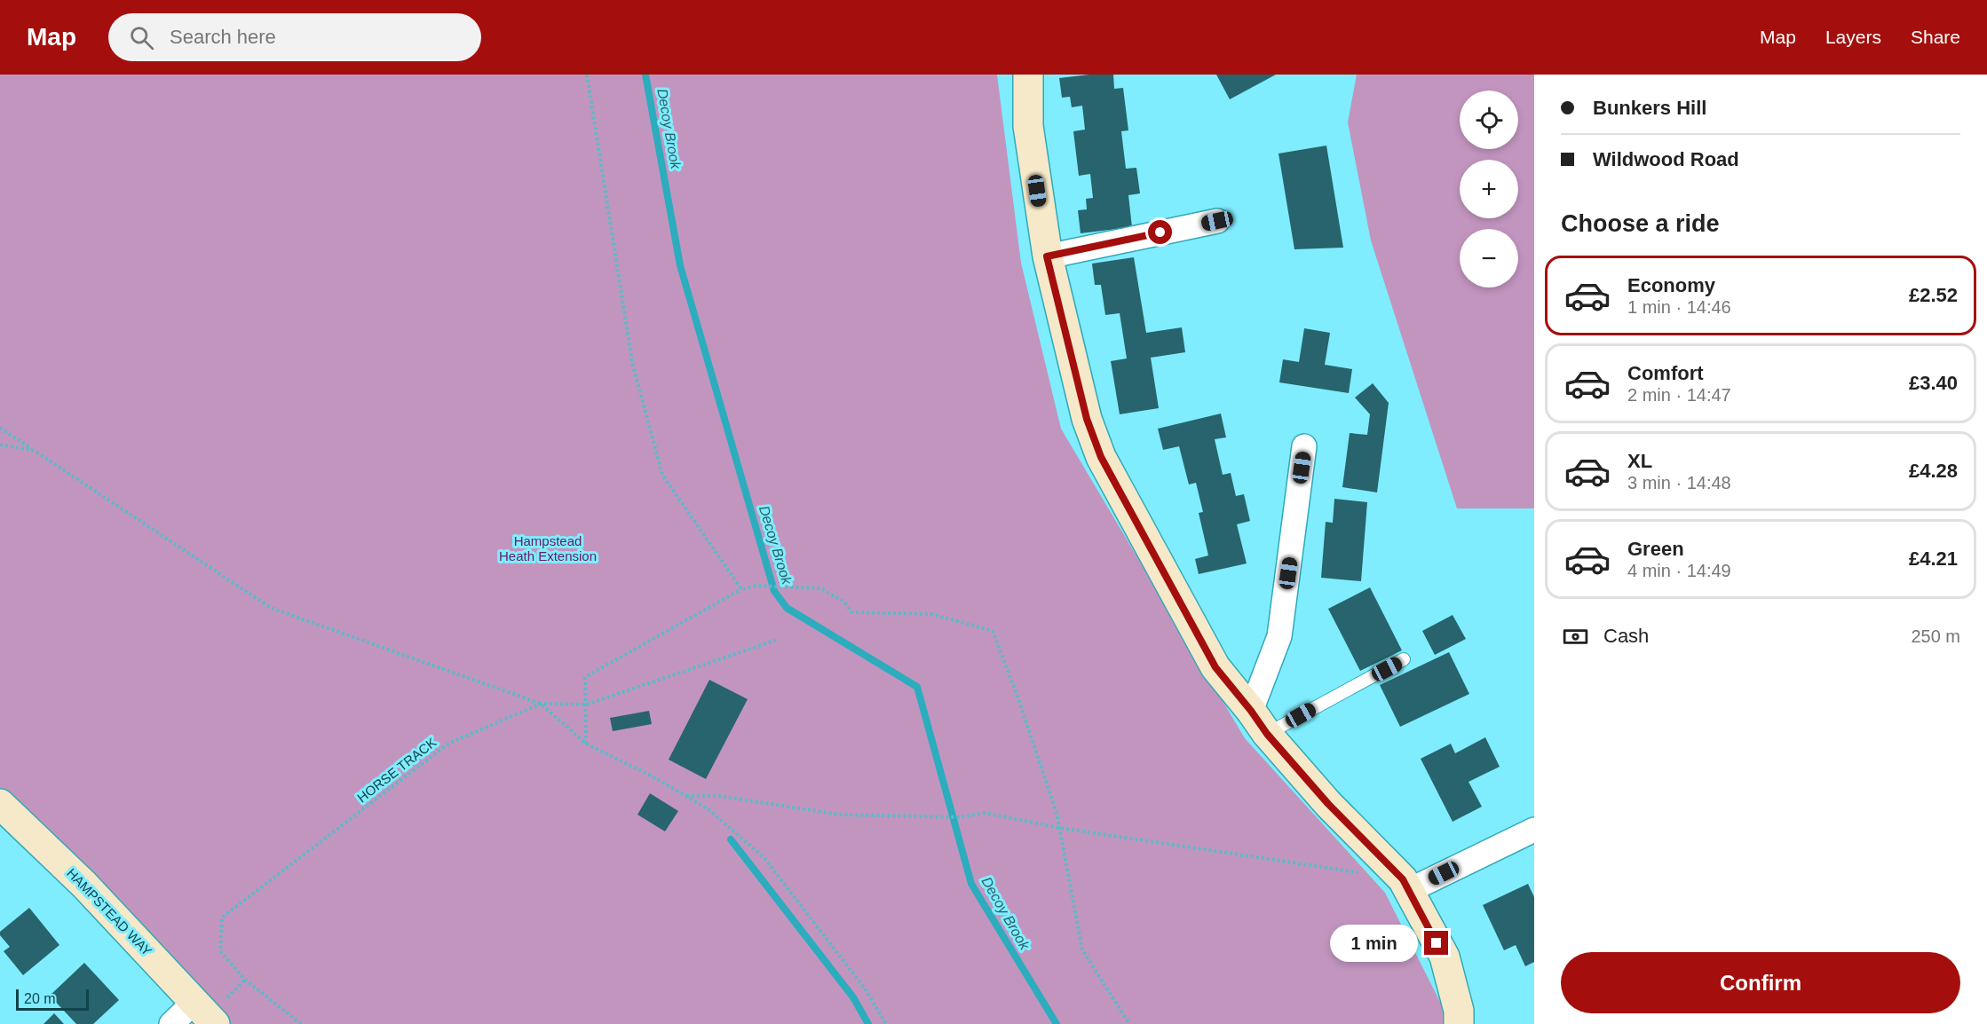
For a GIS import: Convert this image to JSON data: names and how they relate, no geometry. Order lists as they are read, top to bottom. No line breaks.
{"streets":{"street":["HAMPSTEAD WAY"],"path":["HORSE TRACK"]},"water":["Decoy Brook"],"parks":["Hampstead Heath Extension"],"scale_bar":"20 m","page":{"header":"Map","search":"Search here","nav":["Map","Layers","Share"],"banner":["Bunkers Hill","Wildwood Road"],"map_buttons":["+","−"],"heading":"Choose a ride","list":[{"name":"Economy","note":"1 min · 14:46","value":"£2.52"},{"name":"Comfort","note":"2 min · 14:47","value":"£3.40"},{"name":"XL","note":"3 min · 14:48","value":"£4.28"},{"name":"Green","note":"4 min · 14:49","value":"£4.21"}],"pay":["Cash","250 m"],"bubble":"1 min","buttons":"Confirm","scale":"20 m"}}
